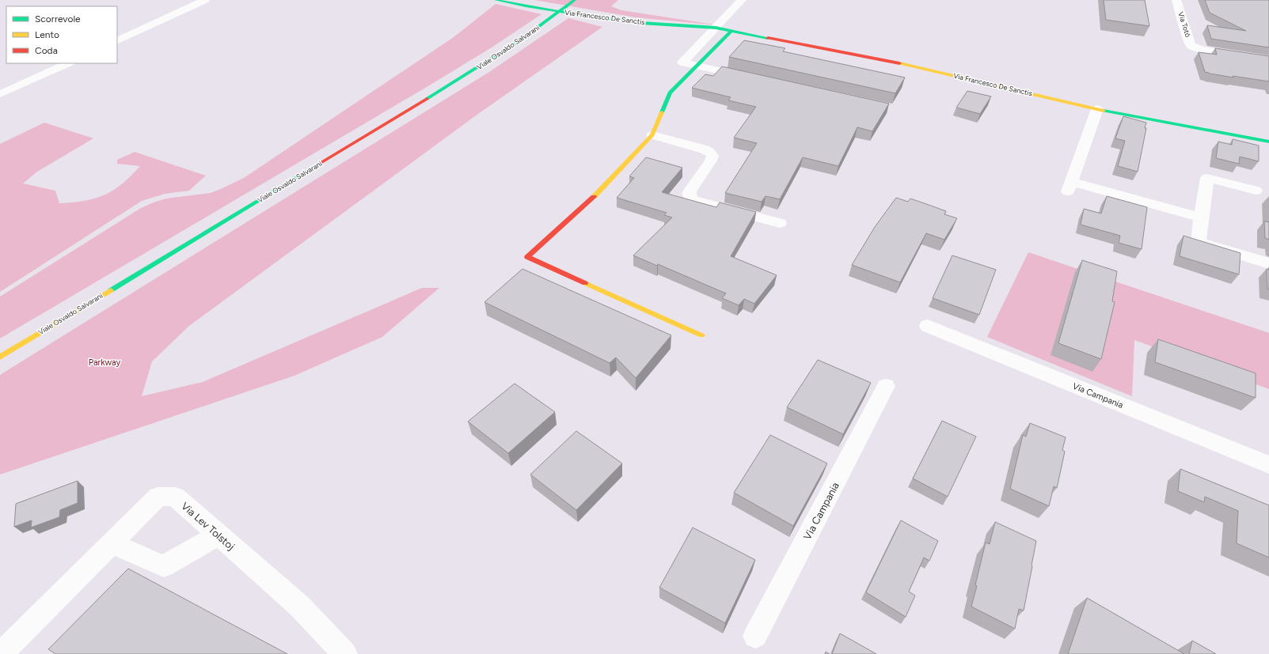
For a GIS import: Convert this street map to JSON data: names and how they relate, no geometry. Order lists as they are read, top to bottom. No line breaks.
{"streets":{"street":["Via Francesco De Sanctis","Via Totò","Viale Osvaldo Salvarani","Via Campania","Via Lev Tolstoj"]},"parks":["Parkway"],"legend":["Scorrevole","Lento","Coda"]}
